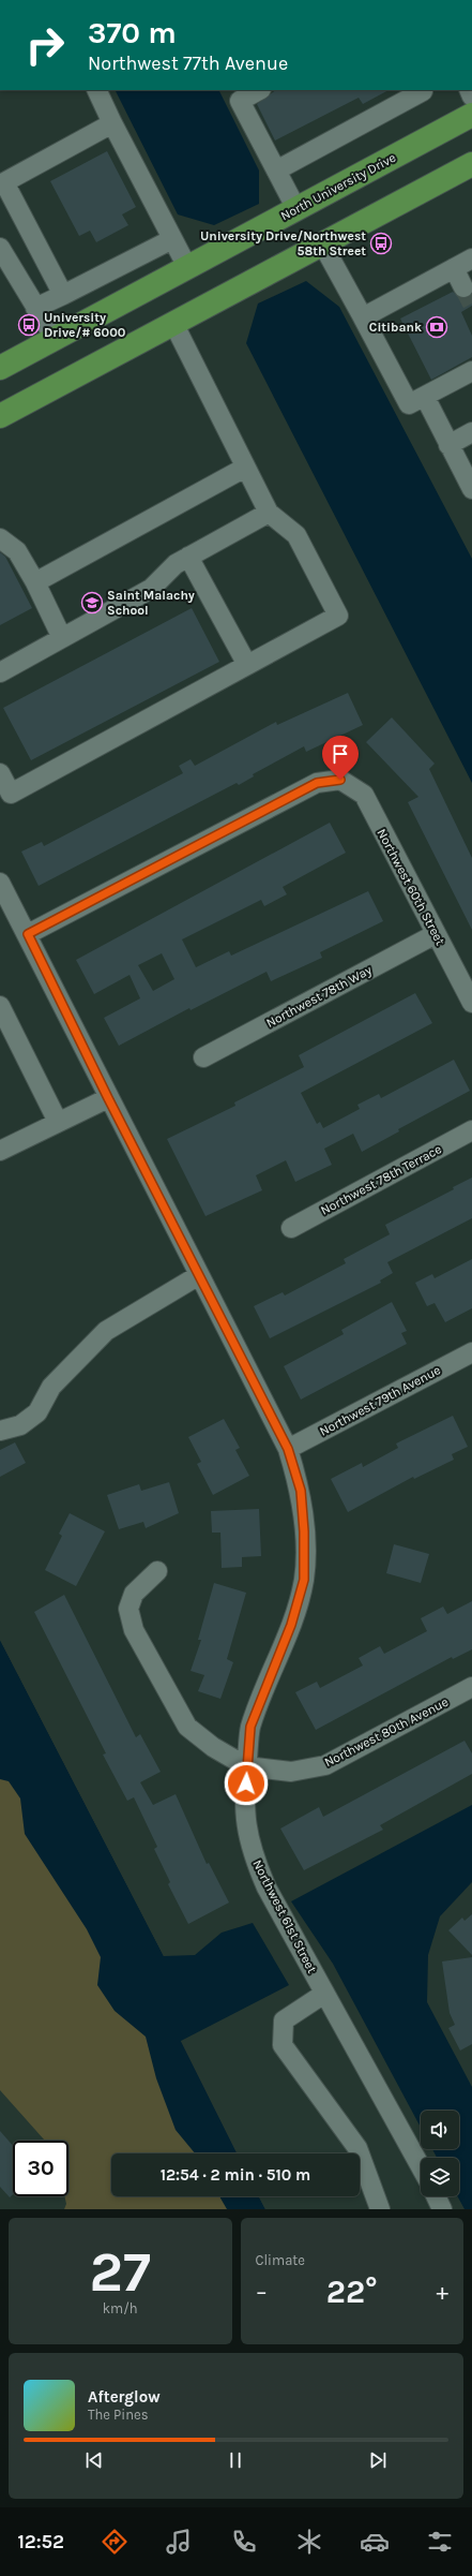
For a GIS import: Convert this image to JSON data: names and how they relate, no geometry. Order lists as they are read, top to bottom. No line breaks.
{"streets":{"main road":["North University Drive"],"street":["Northwest 60th Street","Northwest 78th Way","Northwest 78th Terrace","Northwest 79th Avenue","Northwest 80th Avenue","Northwest 61st Street"]},"crossings":[["Northwest 60th Street","Northwest 78th Way"],["Northwest 60th Street","Northwest 61st Street"],["Northwest 79th Avenue","Northwest 61st Street"],["Northwest 80th Avenue","Northwest 61st Street"]],"places":{"bus stop":["University Drive/Northwest 58th Street","University Drive/# 6000"],"bank":["Citibank"],"school or university":["Saint Malachy School"]},"page":{"turn":["370 m","Northwest 77th Avenue"],"limit":"30","trip":"12:54 · 2 min · 510 m","tile":[["27","km/h"],"Climate"],"heat":["−","22°","+"],"song":["Afterglow","The Pines"],"tabs":"12:52"}}
